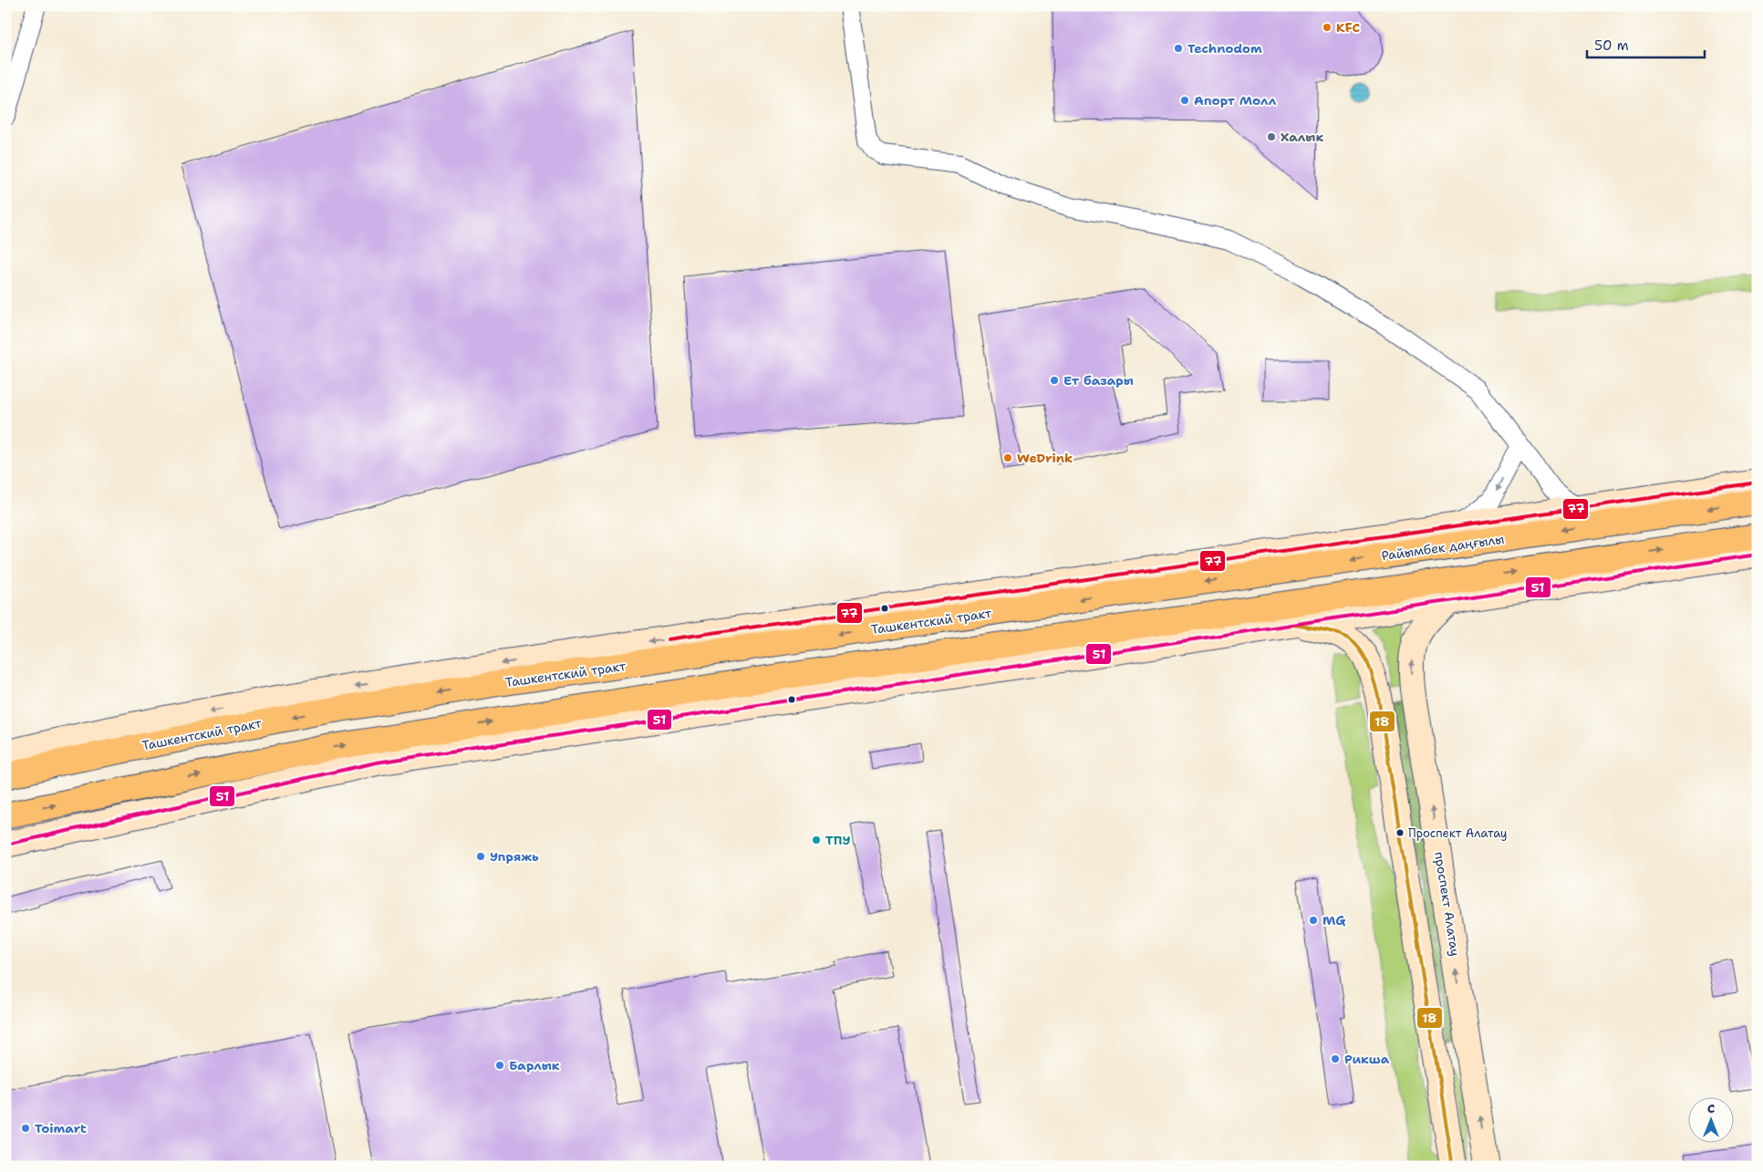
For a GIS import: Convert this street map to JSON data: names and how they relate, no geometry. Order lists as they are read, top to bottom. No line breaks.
{"streets":{"highway":["Райымбек даңғылы","Ташкентский тракт"],"main road":["проспект Алатау"]},"crossings":[["Райымбек даңғылы","Ташкентский тракт"]],"one_way":["проспект Алатау"],"places":["KFC","Technodom","Апорт Молл","Халык","Ет базары","WeDrink","Проспект Алатау","ТПУ","Упряжь","MG","Рикша","Барлык","Toimart"],"lines":["transit line 77","transit line 51","transit line 18"],"scale_bar":"50 m","north":"top"}
